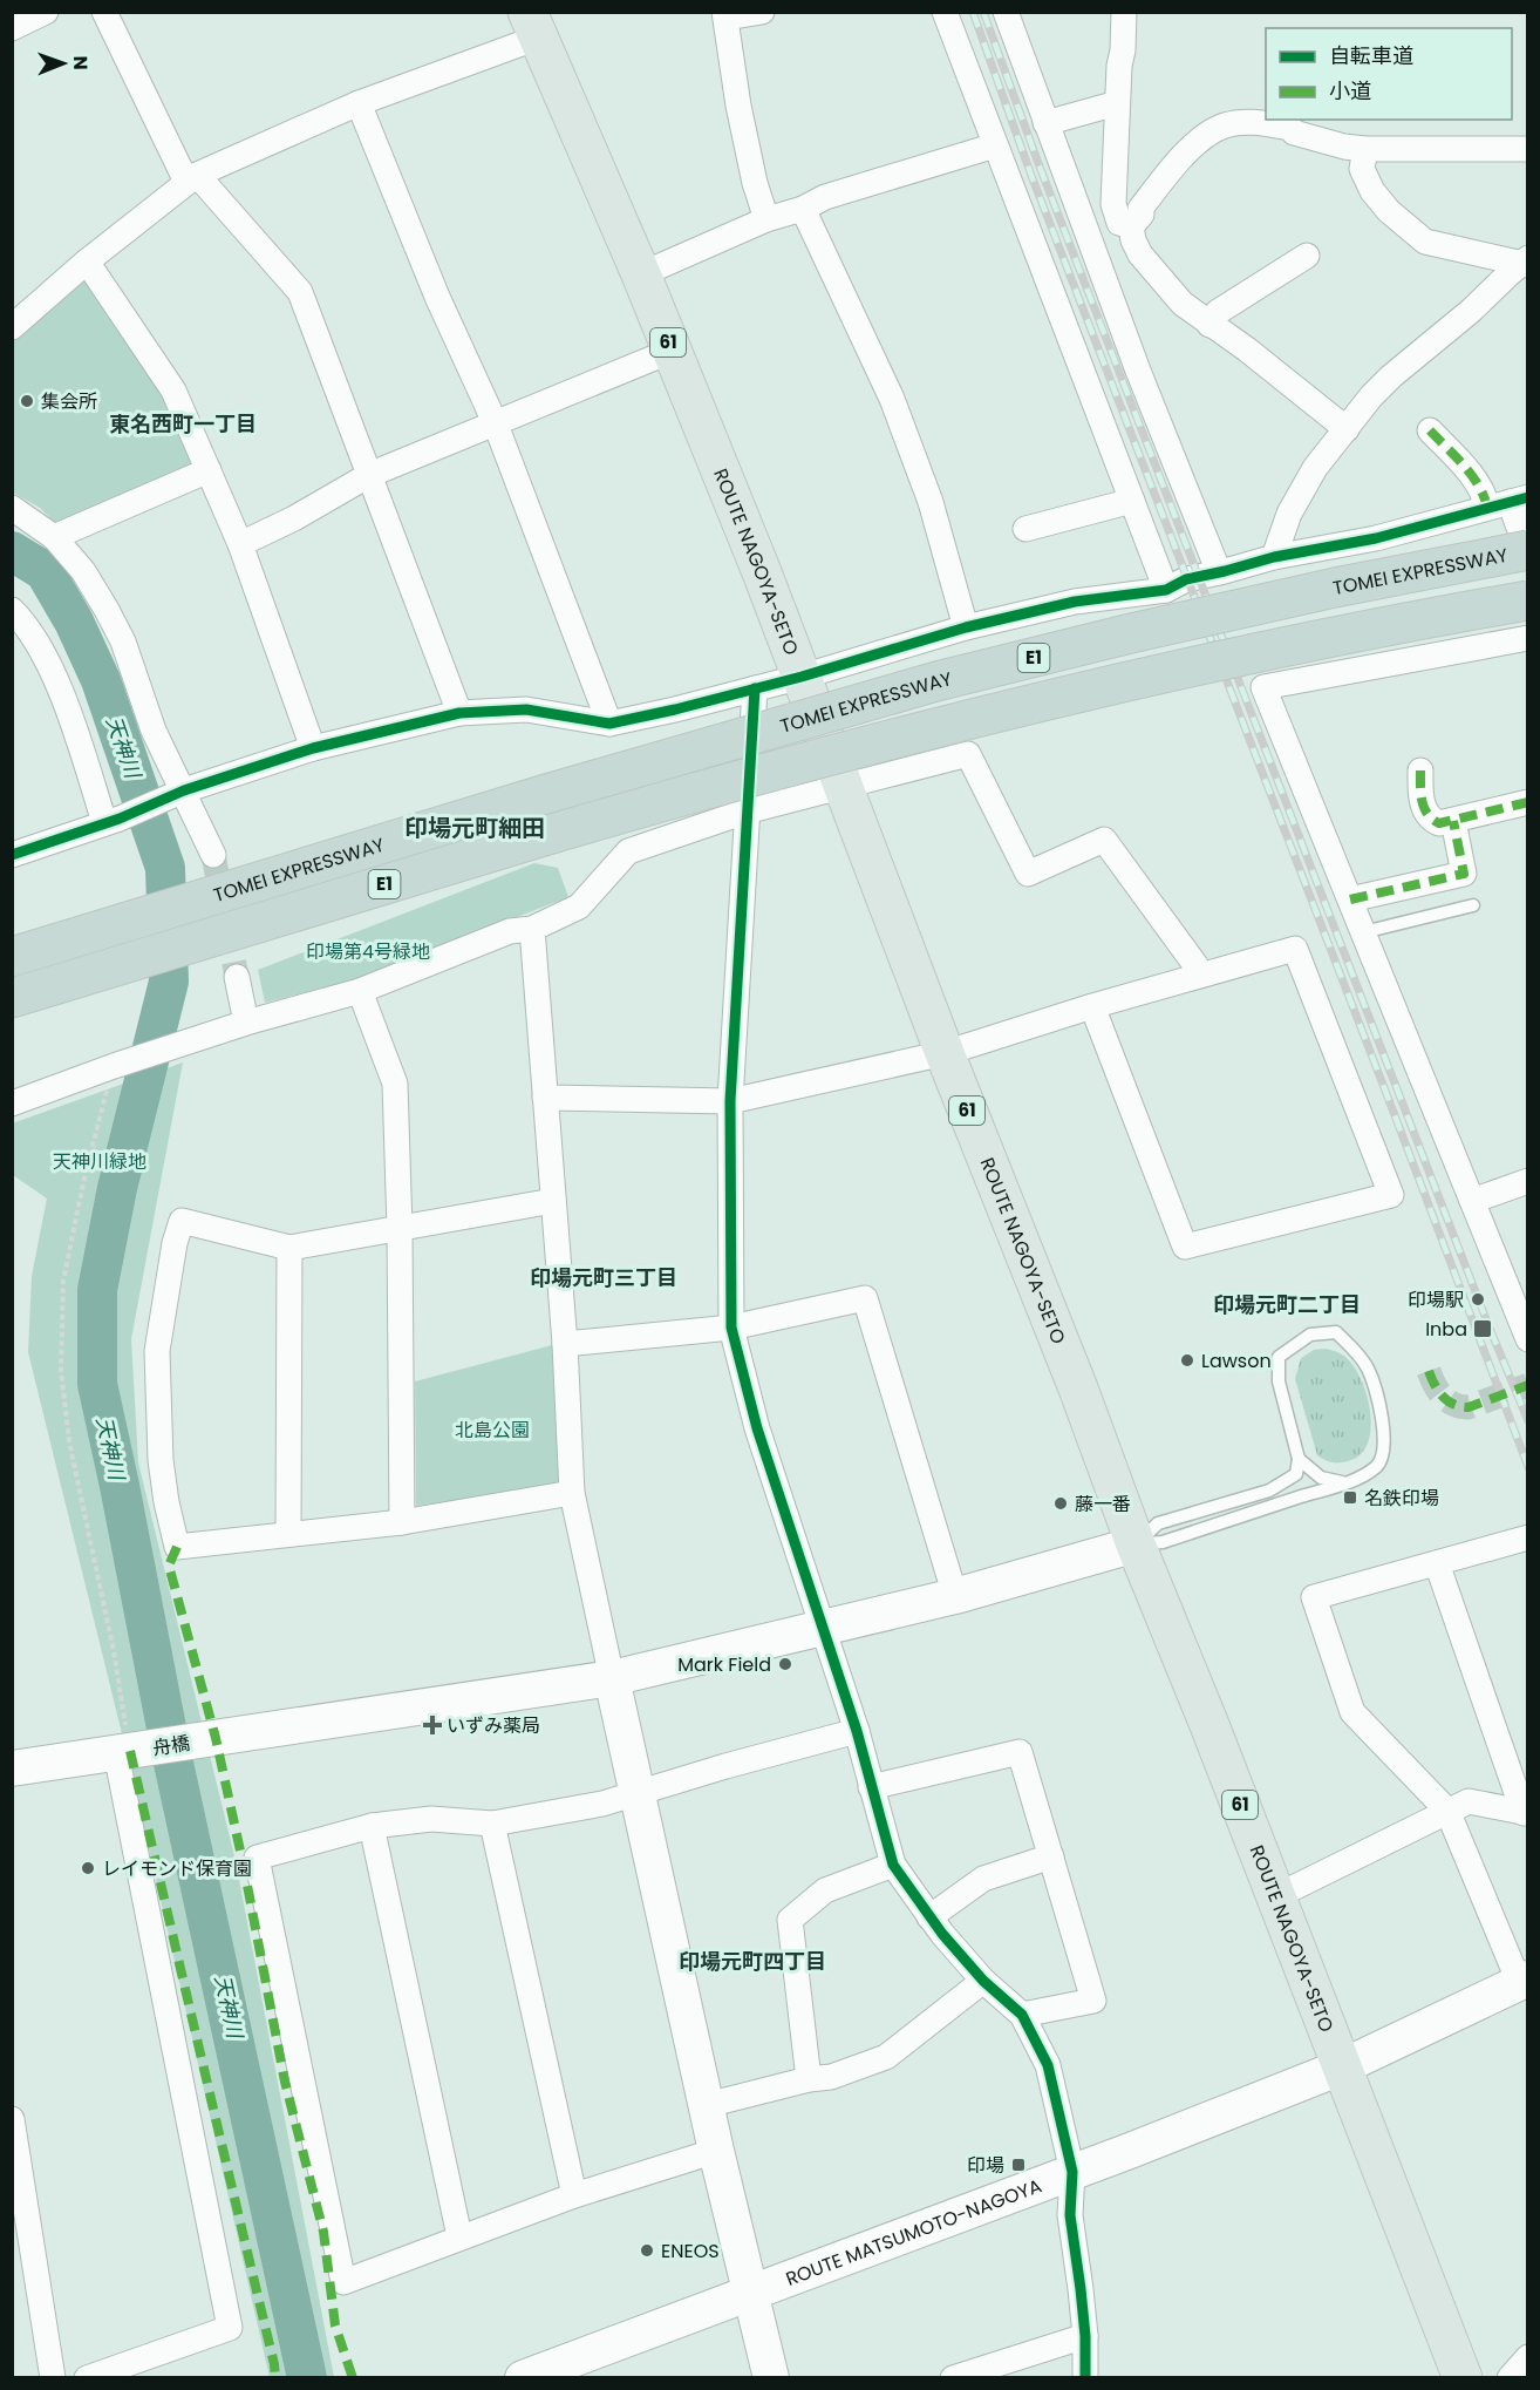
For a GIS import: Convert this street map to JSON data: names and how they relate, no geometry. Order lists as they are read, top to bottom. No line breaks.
{"streets":{"highway":["TOMEI EXPRESSWAY","E1"],"main road":["61","ROUTE NAGOYA-SETO"],"street":["舟橋","ROUTE MATSUMOTO-NAGOYA"]},"crossings":[["ROUTE NAGOYA-SETO","舟橋"],["ROUTE NAGOYA-SETO","ROUTE MATSUMOTO-NAGOYA"]],"districts":["東名西町一丁目","印場元町細田","印場元町三丁目","印場元町二丁目","印場元町四丁目"],"water":["天神川"],"parks":["印場第4号緑地","天神川緑地","北島公園"],"places":{"other":["集会所","印場駅","Lawson","藤一番","Mark Field","レイモンド保育園","ENEOS"],"transit":["Inba","名鉄印場","印場"],"health":["いずみ薬局"]},"legend":["自転車道","小道"],"north":"right"}
